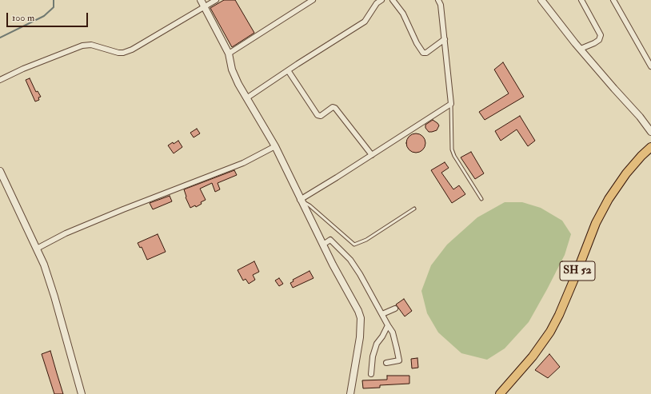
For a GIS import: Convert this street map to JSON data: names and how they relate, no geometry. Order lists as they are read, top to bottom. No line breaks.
{"streets":{"main road":["SH 52"]},"scale_bar":"100 m"}
